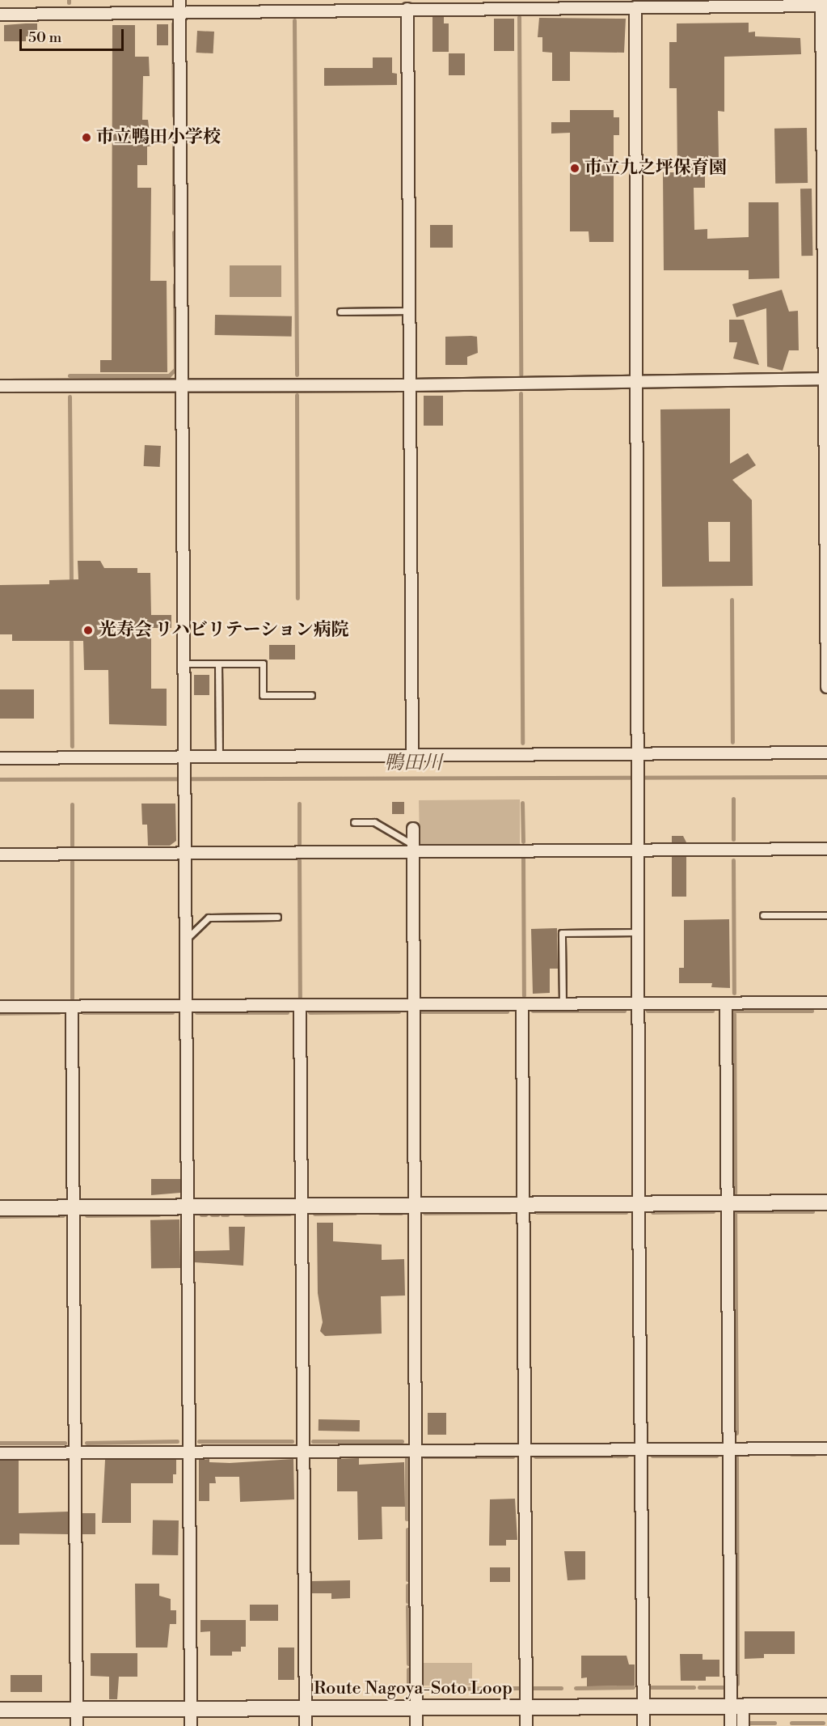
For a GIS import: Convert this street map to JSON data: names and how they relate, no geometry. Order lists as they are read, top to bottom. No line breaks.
{"streets":{"street":["Route Nagoya-Soto Loop"]},"water":["鴨田川"],"places":["市立鴨田小学校","市立九之坪保育園","光寿会 リハビリテーション病院"],"scale_bar":"50 m"}
